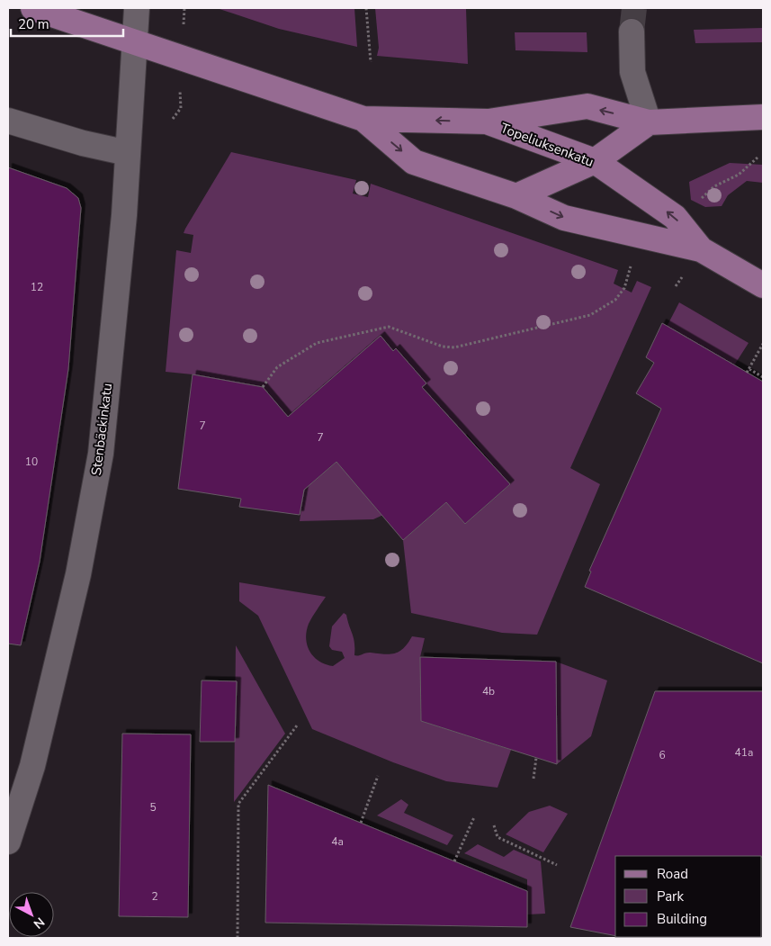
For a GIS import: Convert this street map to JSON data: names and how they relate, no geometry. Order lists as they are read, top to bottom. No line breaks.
{"streets":{"main road":["Topeliuksenkatu"],"street":["Stenbäckinkatu"]},"crossings":[["Topeliuksenkatu","Stenbäckinkatu"]],"house_numbers":["12","7","7","10","4b","41a","6","5","4a","2"],"legend":["Road","Park","Building"],"scale_bar":"20 m","north":"bottom right"}
